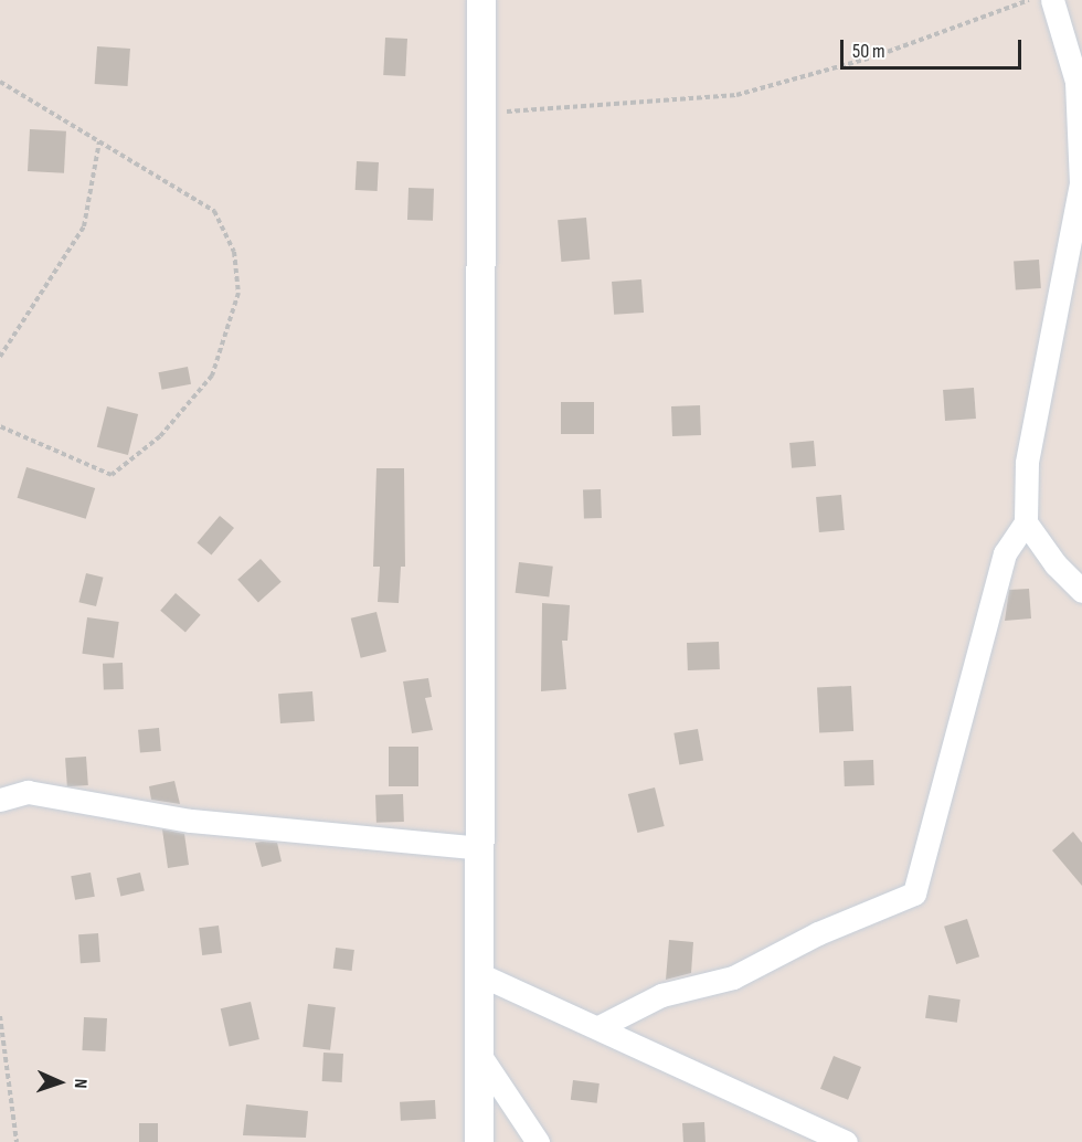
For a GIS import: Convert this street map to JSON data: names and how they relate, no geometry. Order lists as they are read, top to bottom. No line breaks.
{"scale_bar":"50 m","north":"right"}
